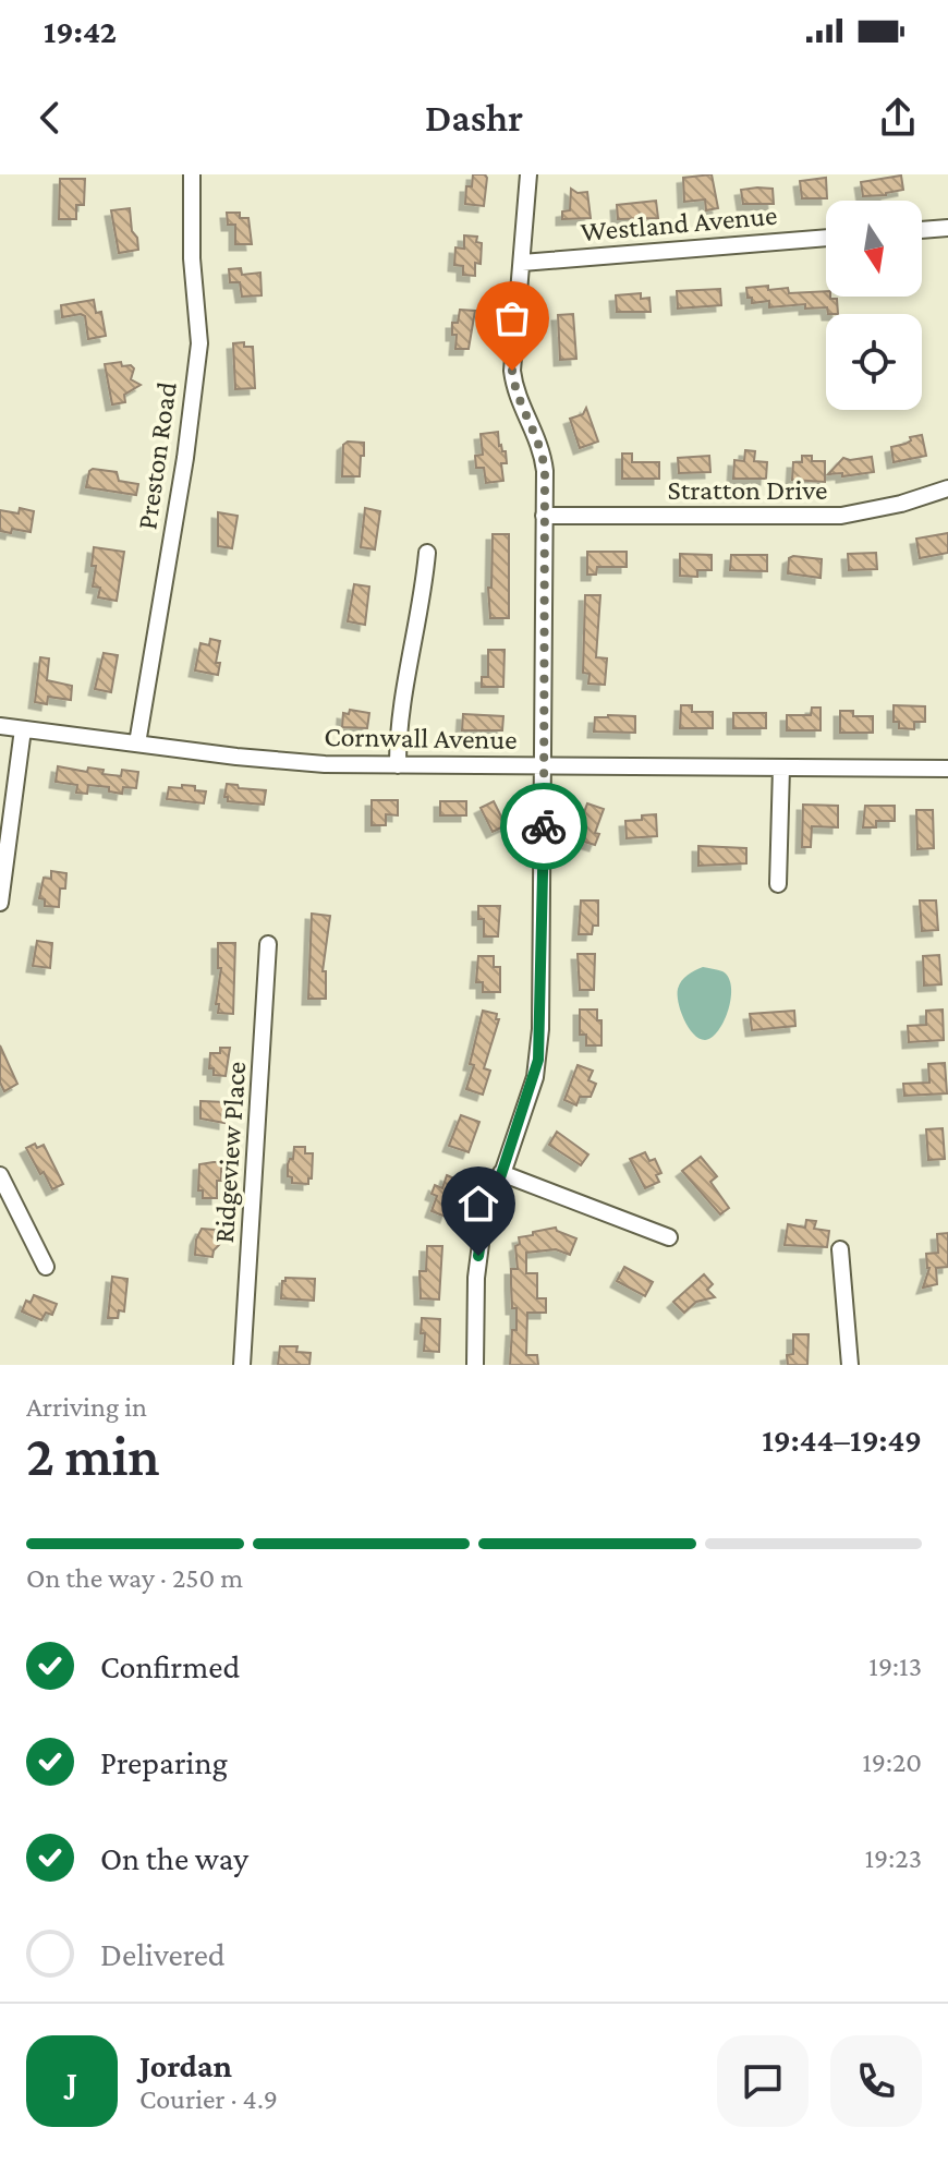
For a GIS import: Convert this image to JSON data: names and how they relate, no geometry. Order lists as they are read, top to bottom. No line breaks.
{"streets":{"street":["Westland Avenue","Preston Road","Stratton Drive","Cornwall Avenue","Ridgeview Place"]},"crossings":[["Preston Road","Cornwall Avenue"]],"north":"bottom","page":{"status":"19:42","header":"Dashr","heading":["2 min","Arriving in","19:44–19:49"],"panel":["Jordan","Courier · 4.9"],"bar":"On the way · 250 m","list":[["Confirmed","19:13"],["Preparing","19:20"],["On the way","19:23"],"Delivered"],"round":"J"}}
